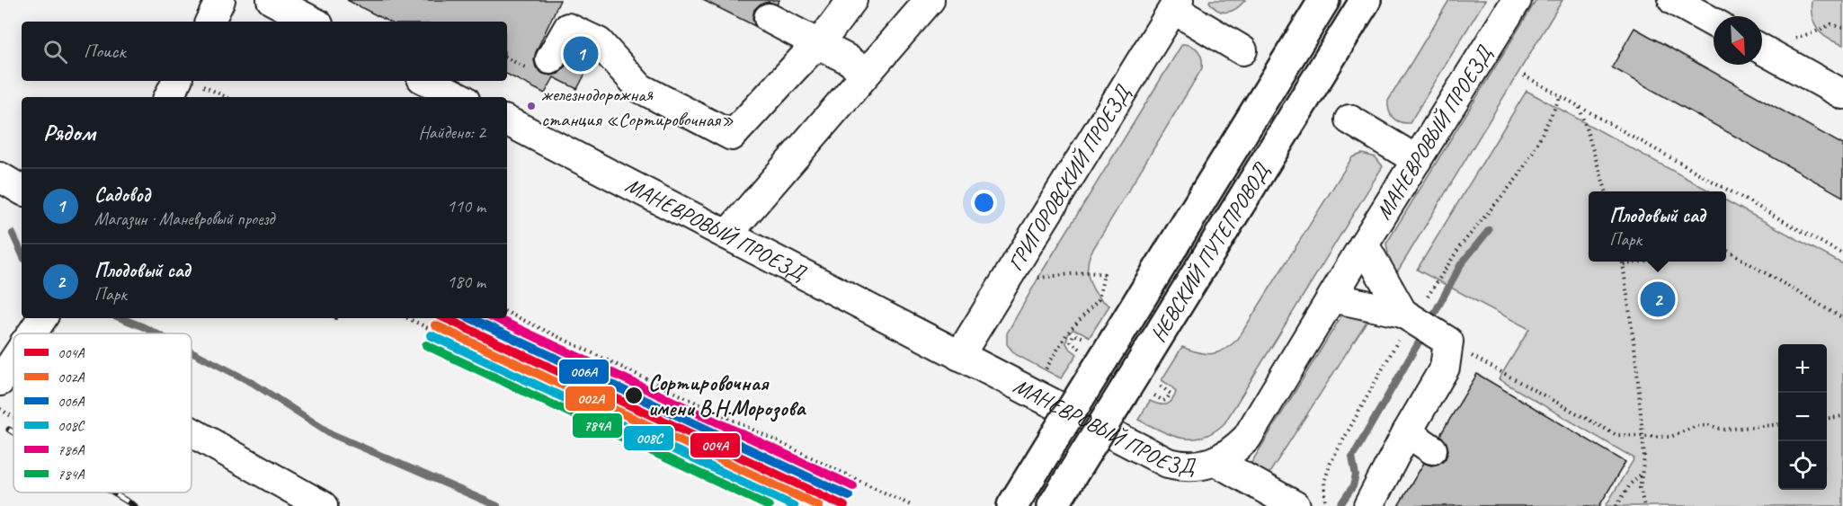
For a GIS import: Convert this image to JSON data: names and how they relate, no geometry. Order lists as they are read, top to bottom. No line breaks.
{"streets":{"main road":["НЕВСКИЙ ПУТЕПРОВОД"],"street":["МАНЕВРОВЫЙ ПРОЕЗД","ГРИГОРОВСКИЙ ПРОЕЗД"]},"crossings":[["МАНЕВРОВЫЙ ПРОЕЗД","ГРИГОРОВСКИЙ ПРОЕЗД"]],"places":["железнодорожная станция «Сортировочная»","Сортировочная имени В.Н.Морозова"],"lines":["transit line 004А","transit line 006А","transit line 786А","transit line 002А","transit line 008С","transit line 784А"],"legend":["004А","002А","006А","008С","786А","784А"],"north":"bottom right","page":{"search":"Поиск","pins":["1","2"],"heading":["Рядом","Найдено: 2"],"list":[{"mark":"1","name":"Садовод","note":"Магазин · Маневровый проезд","value":"110 m"},{"mark":"2","name":"Плодовый сад","note":"Парк","value":"180 m"}],"popup":["Плодовый сад","Парк"],"map_buttons":["+","−"]}}
